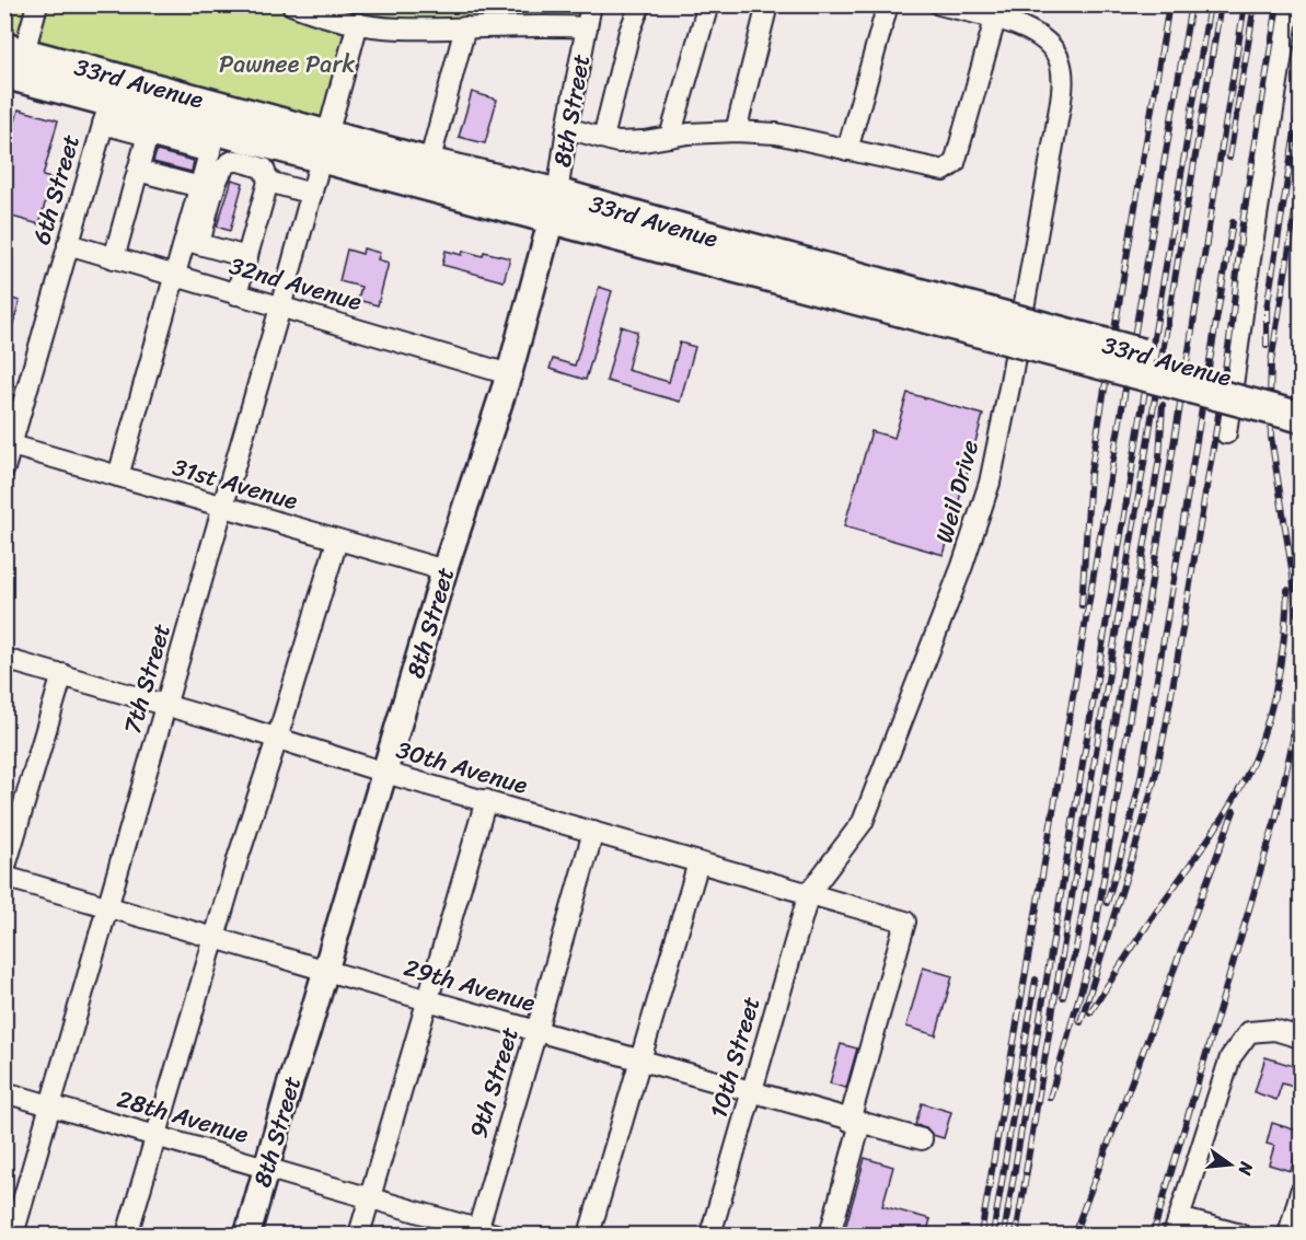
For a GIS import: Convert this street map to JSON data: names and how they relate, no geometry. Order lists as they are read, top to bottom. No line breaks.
{"streets":{"highway":["33rd Avenue"],"main road":["8th Street"],"street":["6th Street","32nd Avenue","31st Avenue","Weil Drive","7th Street","30th Avenue","29th Avenue","10th Street","9th Street","28th Avenue"]},"crossings":[["33rd Avenue","8th Street"],["33rd Avenue","6th Street"],["33rd Avenue","7th Street"],["8th Street","32nd Avenue"],["8th Street","31st Avenue"],["8th Street","30th Avenue"],["8th Street","29th Avenue"],["8th Street","28th Avenue"],["6th Street","32nd Avenue"],["6th Street","31st Avenue"],["32nd Avenue","7th Street"],["31st Avenue","7th Street"],["Weil Drive","30th Avenue"],["Weil Drive","10th Street"],["7th Street","30th Avenue"],["7th Street","29th Avenue"],["7th Street","28th Avenue"],["30th Avenue","29th Avenue"],["30th Avenue","10th Street"],["30th Avenue","9th Street"],["29th Avenue","10th Street"],["29th Avenue","9th Street"],["9th Street","28th Avenue"]],"parks":["Pawnee Park"],"north":"right"}
